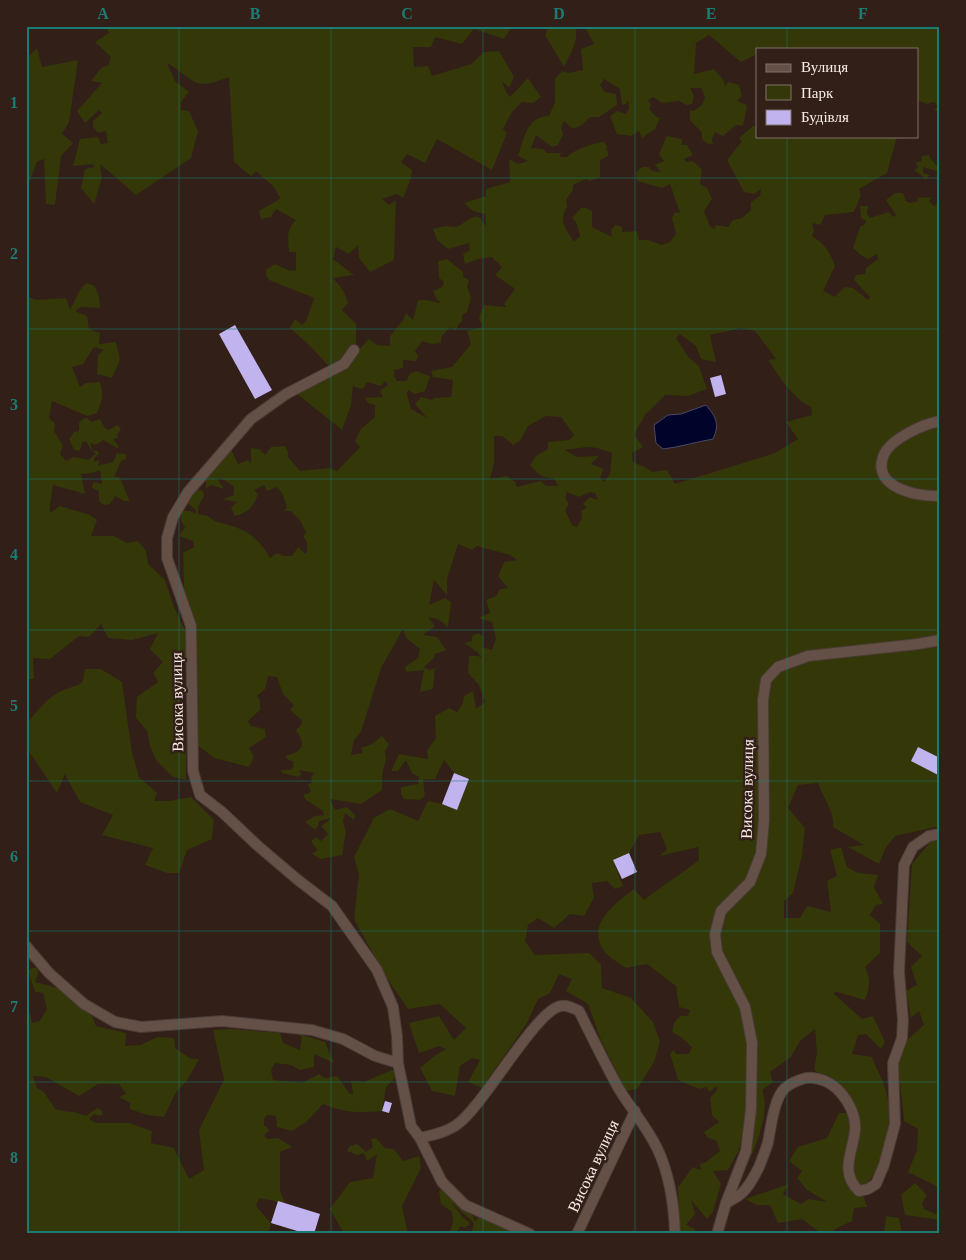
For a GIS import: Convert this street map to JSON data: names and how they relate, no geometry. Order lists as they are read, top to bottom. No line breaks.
{"streets":{"street":["Висока вулиця"]},"legend":["Вулиця","Парк","Будівля"],"grid":{"columns":["A","B","C","D","E","F"],"rows":["1","2","3","4","5","6","7","8"]}}
